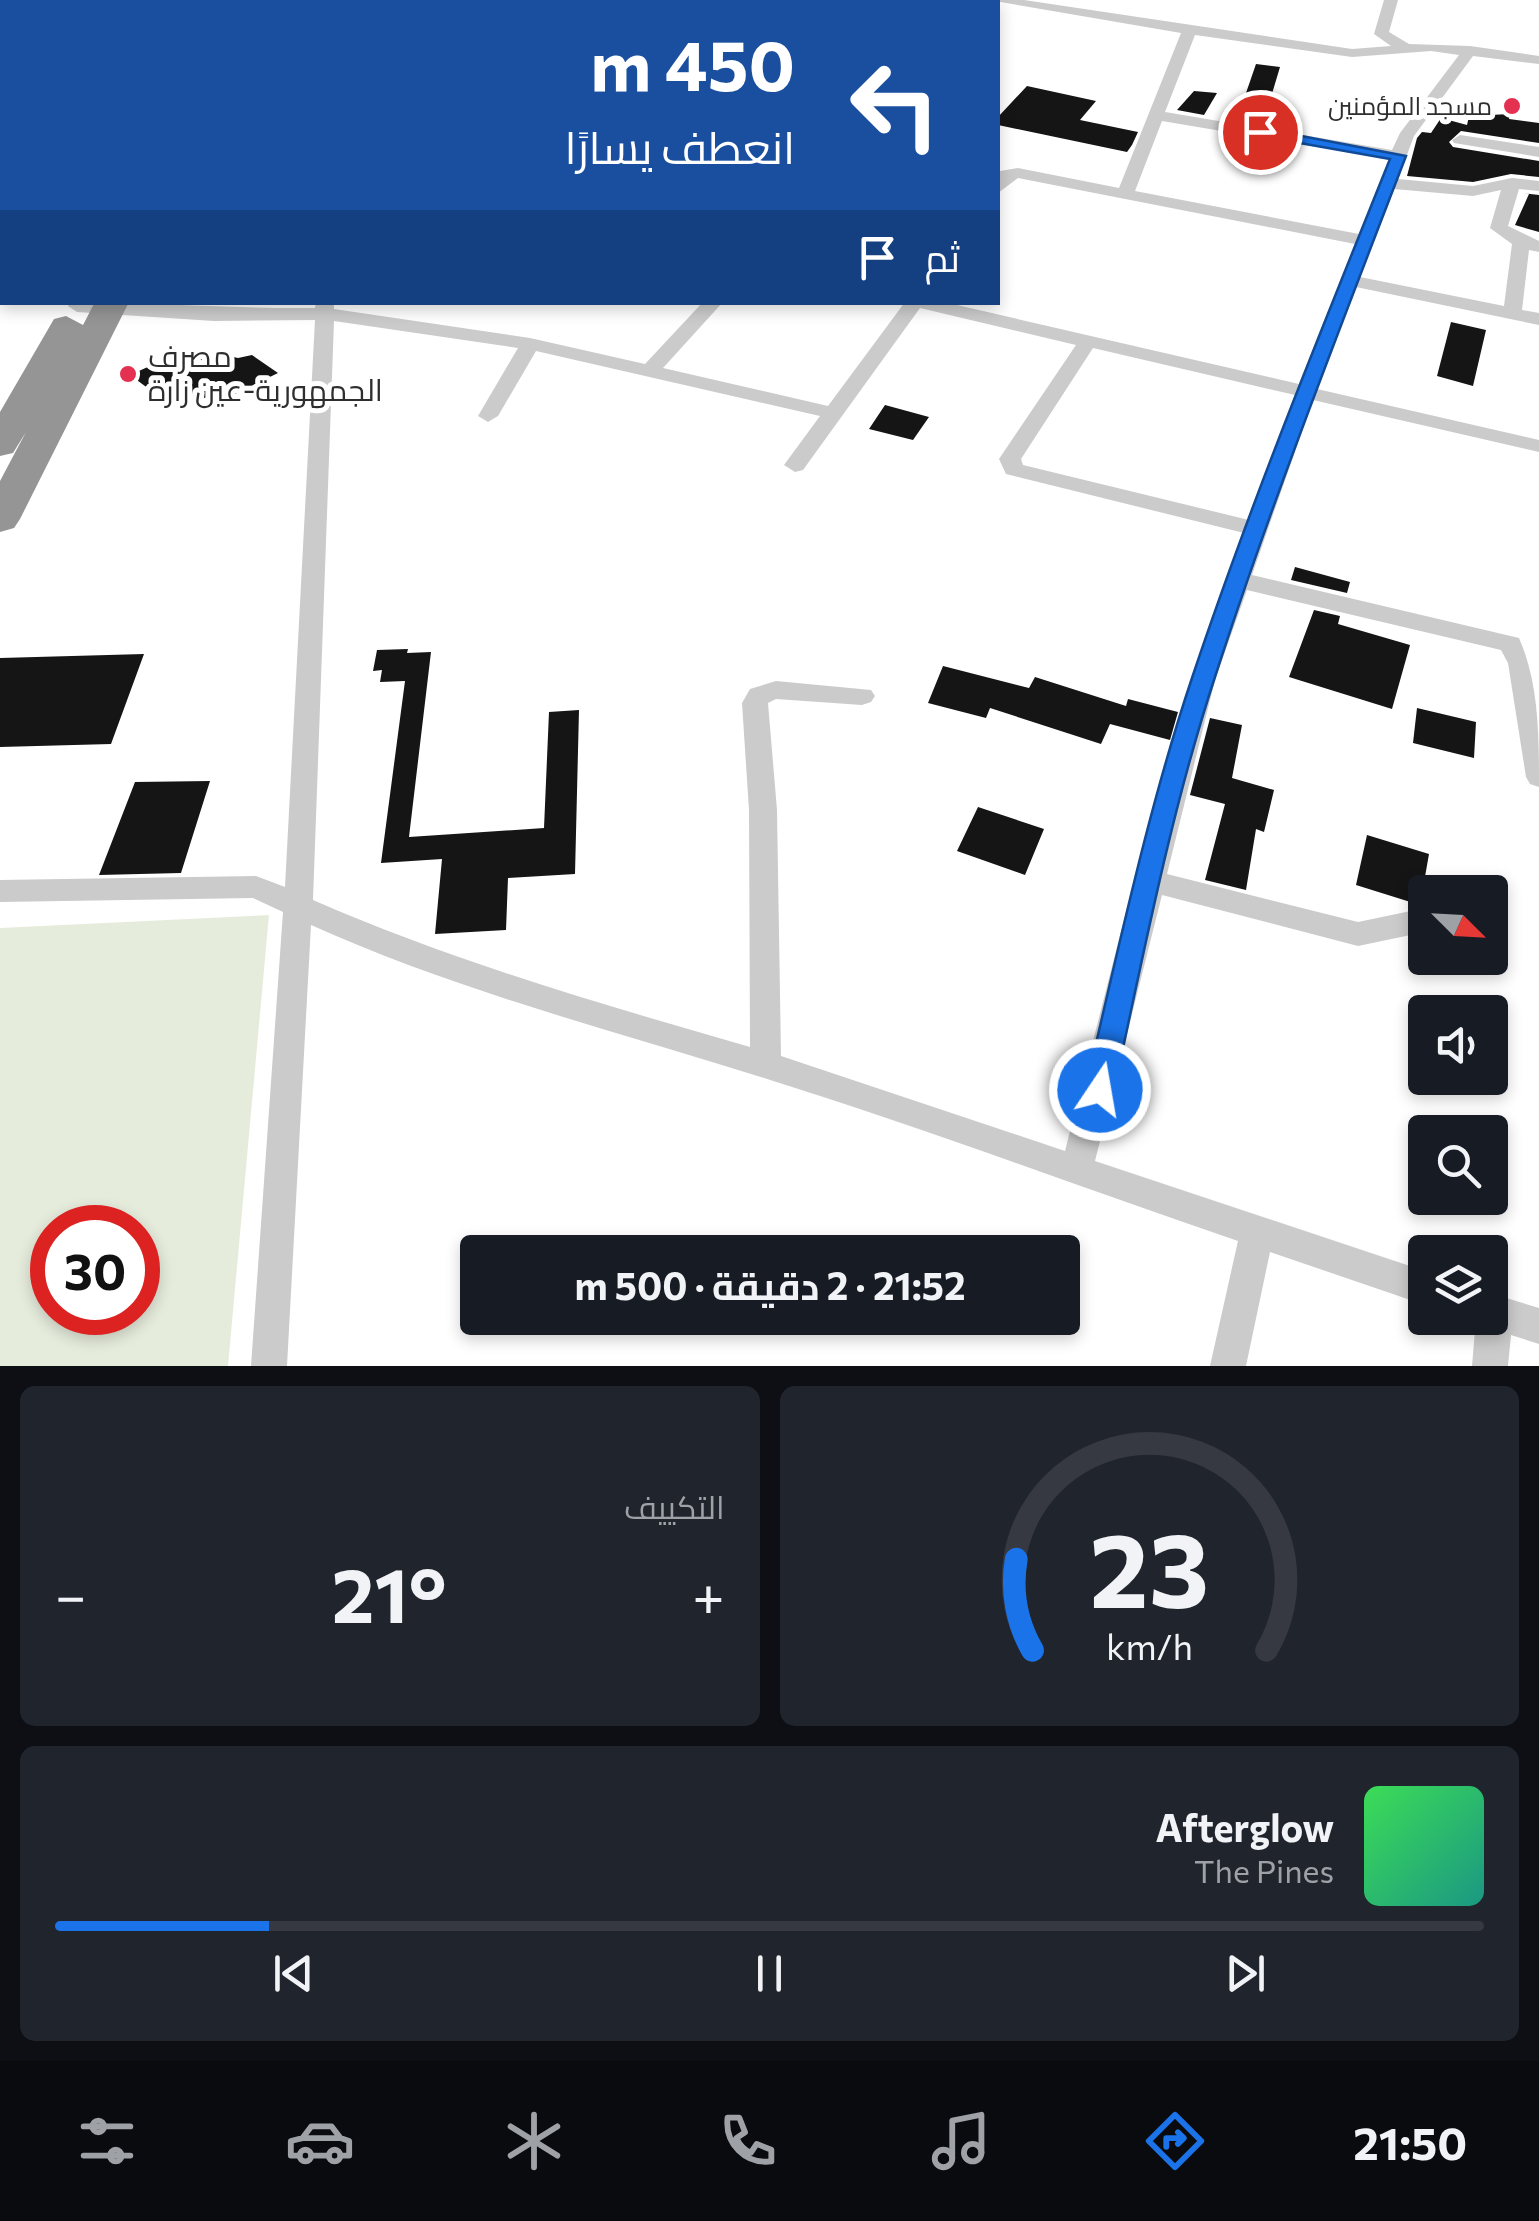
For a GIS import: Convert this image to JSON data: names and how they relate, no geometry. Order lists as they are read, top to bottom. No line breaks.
{"places":["مسجد المؤمنين","مصرف الجمهورية-عين زارة"],"north":"bottom right","page":{"turn":["450 m","انعطف يسارًا"],"then":"ثم","limit":"30","trip":"21:52 · 2 دقيقة · 500 m","tile":"التكييف","heat":["−","21°","+"],"song":["Afterglow","The Pines"],"tabs":"21:50","gauge":["23","km/h"]}}
